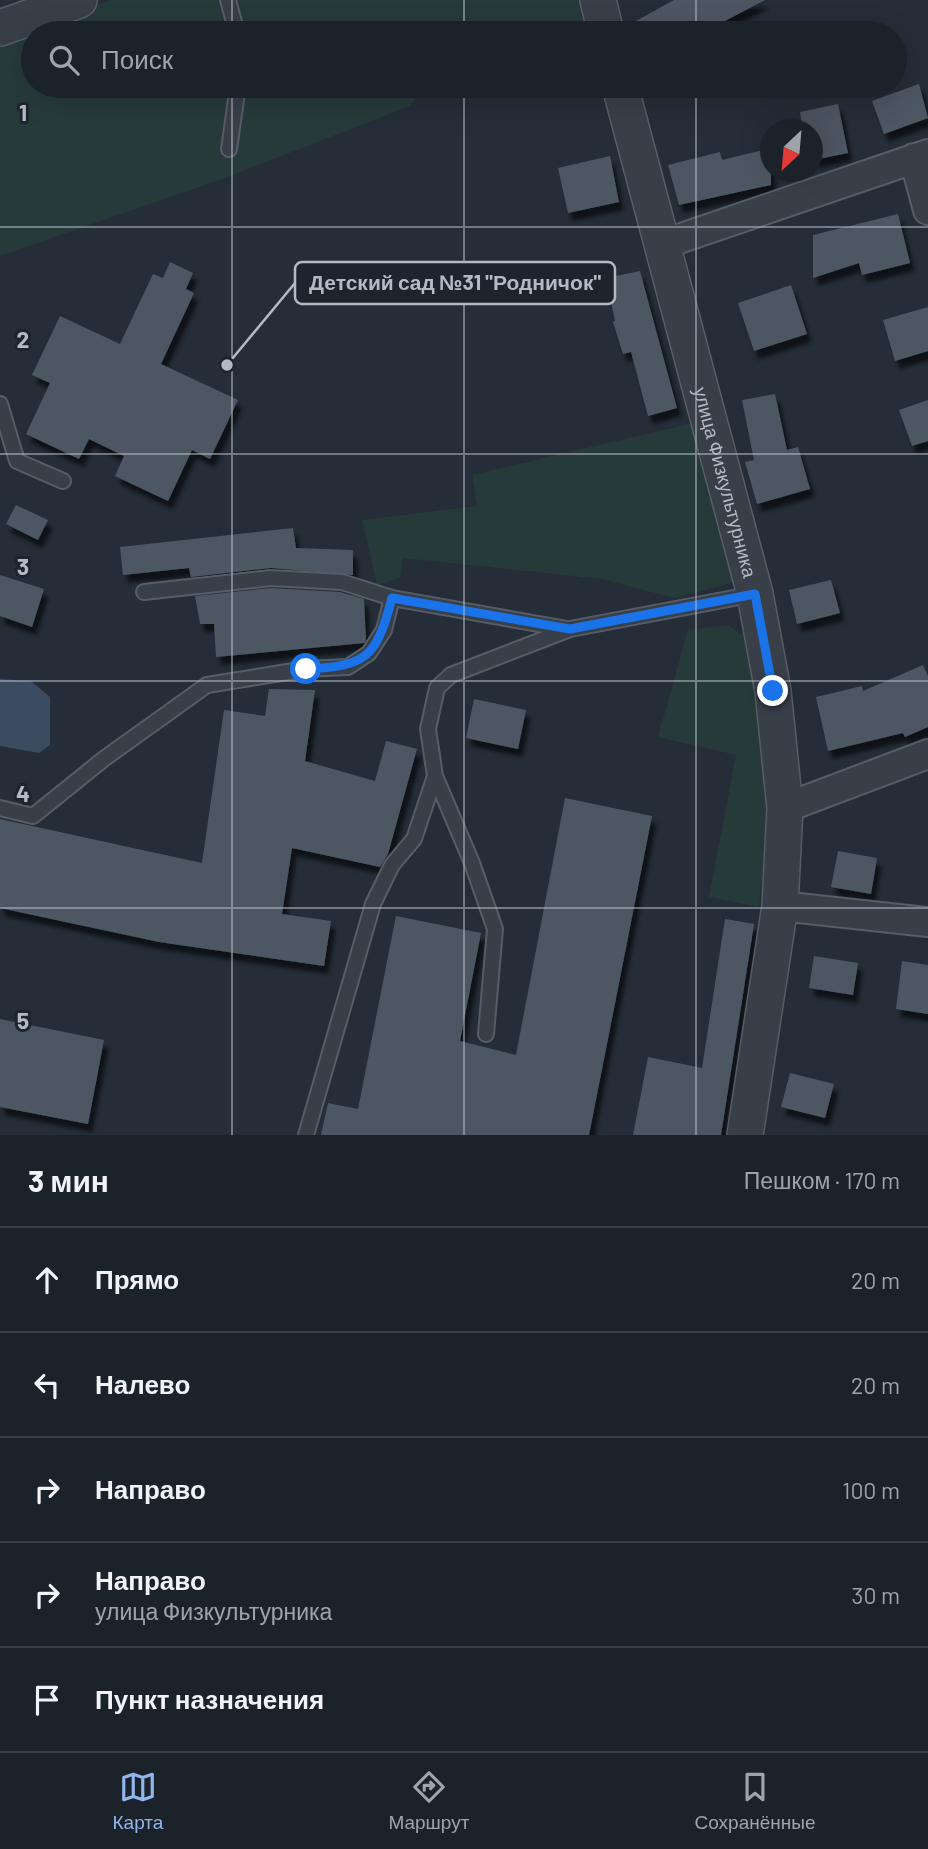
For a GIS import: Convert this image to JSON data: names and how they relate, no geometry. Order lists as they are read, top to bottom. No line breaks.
{"streets":{"street":["улица Физкультурника"]},"places":["Детский сад №31 \"Родничок\""],"north":"bottom left","page":{"search":"Поиск","heading":["3 мин","Пешком · 170 m"],"list":[["Прямо","20 m"],["Налево","20 m"],["Направо","100 m"],["Направо","улица Физкультурника","30 m"],"Пункт назначения"],"nav":["Карта","Маршрут","Сохранённые"]},"grid":{"rows":["1","2","3","4","5"]}}
